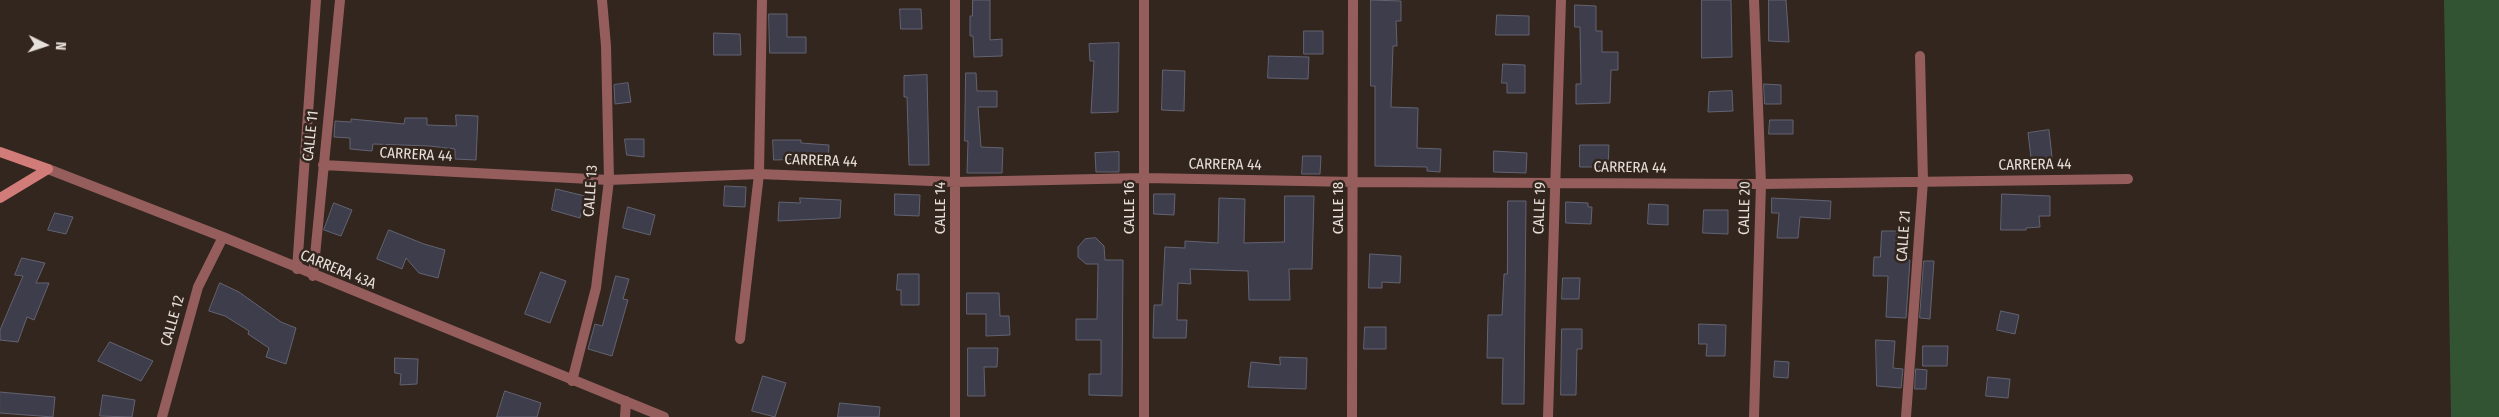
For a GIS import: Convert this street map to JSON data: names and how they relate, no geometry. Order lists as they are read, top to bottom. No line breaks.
{"streets":{"street":["CALLE 11","CARRERA 44","CALLE 13","CALLE 14","CALLE 16","CALLE 18","CALLE 19","CALLE 20","CALLE 21","CARRERA 43A","CALLE 12"]},"crossings":[["CALLE 11","CARRERA 44"],["CALLE 11","CARRERA 43A"],["CARRERA 44","CALLE 13"],["CARRERA 44","CALLE 14"],["CARRERA 44","CALLE 16"],["CARRERA 44","CALLE 18"],["CARRERA 44","CALLE 19"],["CARRERA 44","CALLE 20"],["CARRERA 44","CALLE 21"],["CALLE 13","CARRERA 43A"],["CARRERA 43A","CALLE 12"]],"north":"right"}
